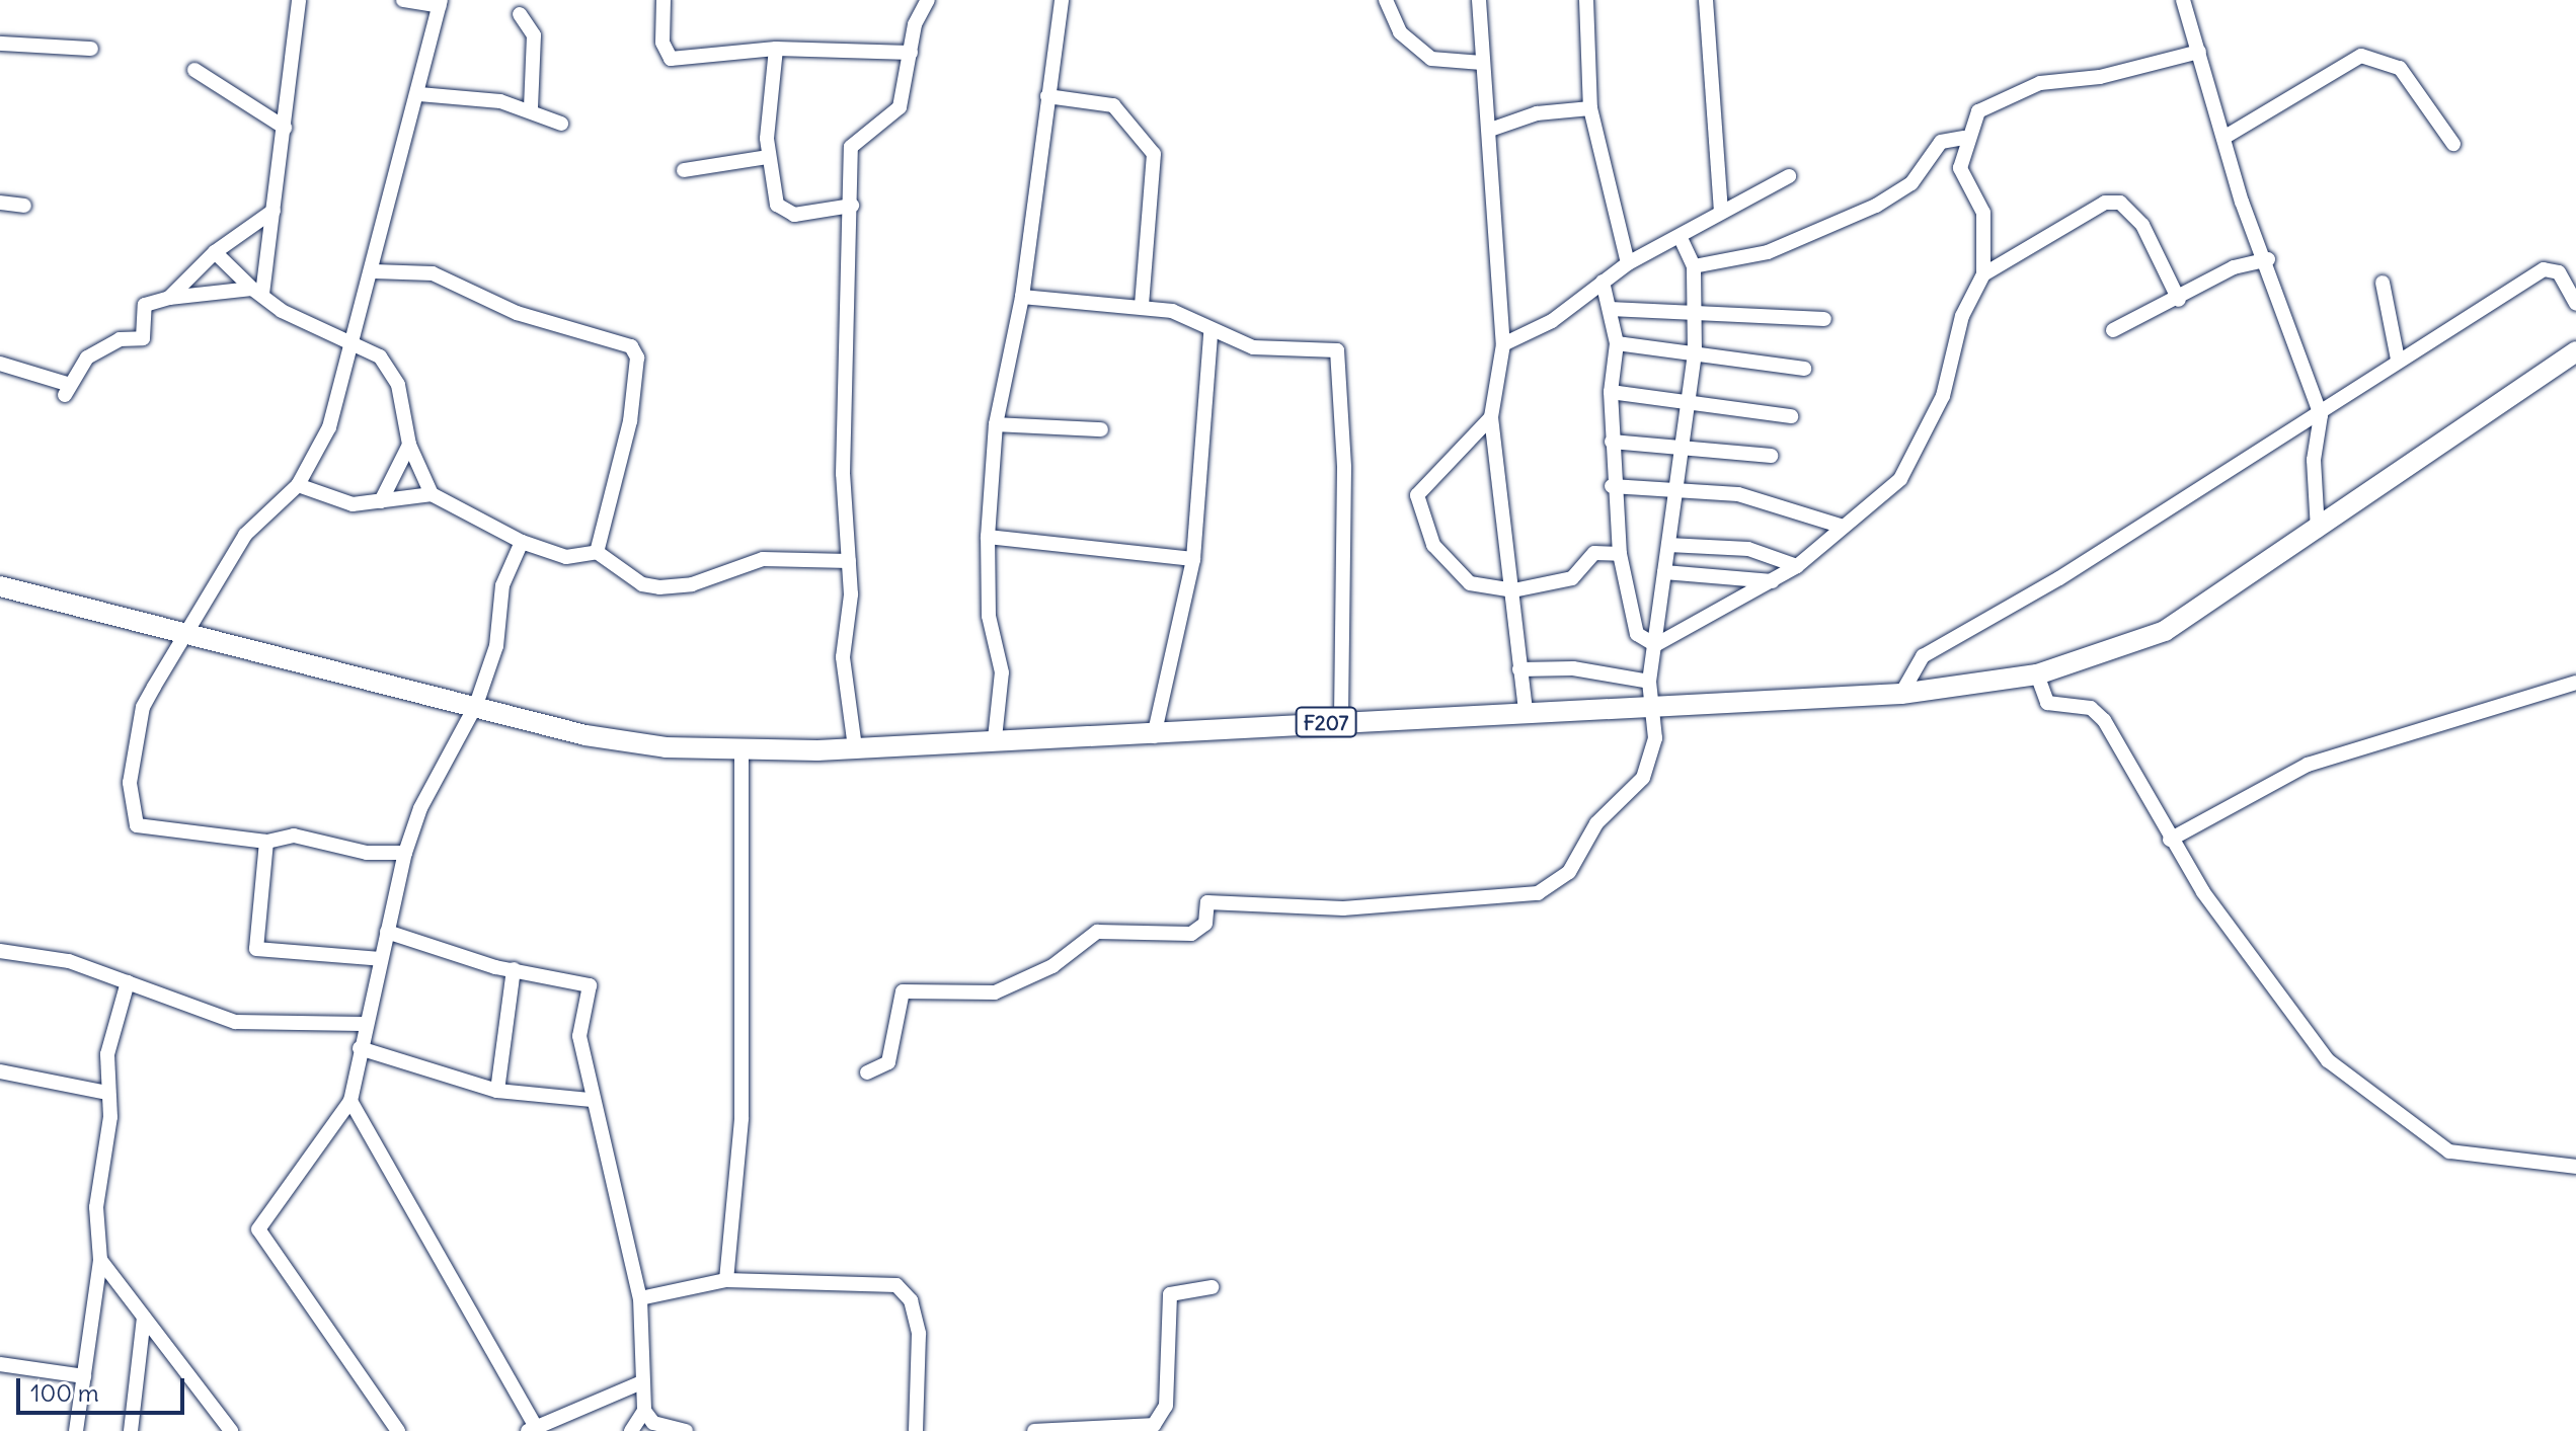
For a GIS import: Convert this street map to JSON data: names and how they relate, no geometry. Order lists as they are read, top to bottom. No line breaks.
{"streets":{"main road":["F207"]},"scale_bar":"100 m"}
